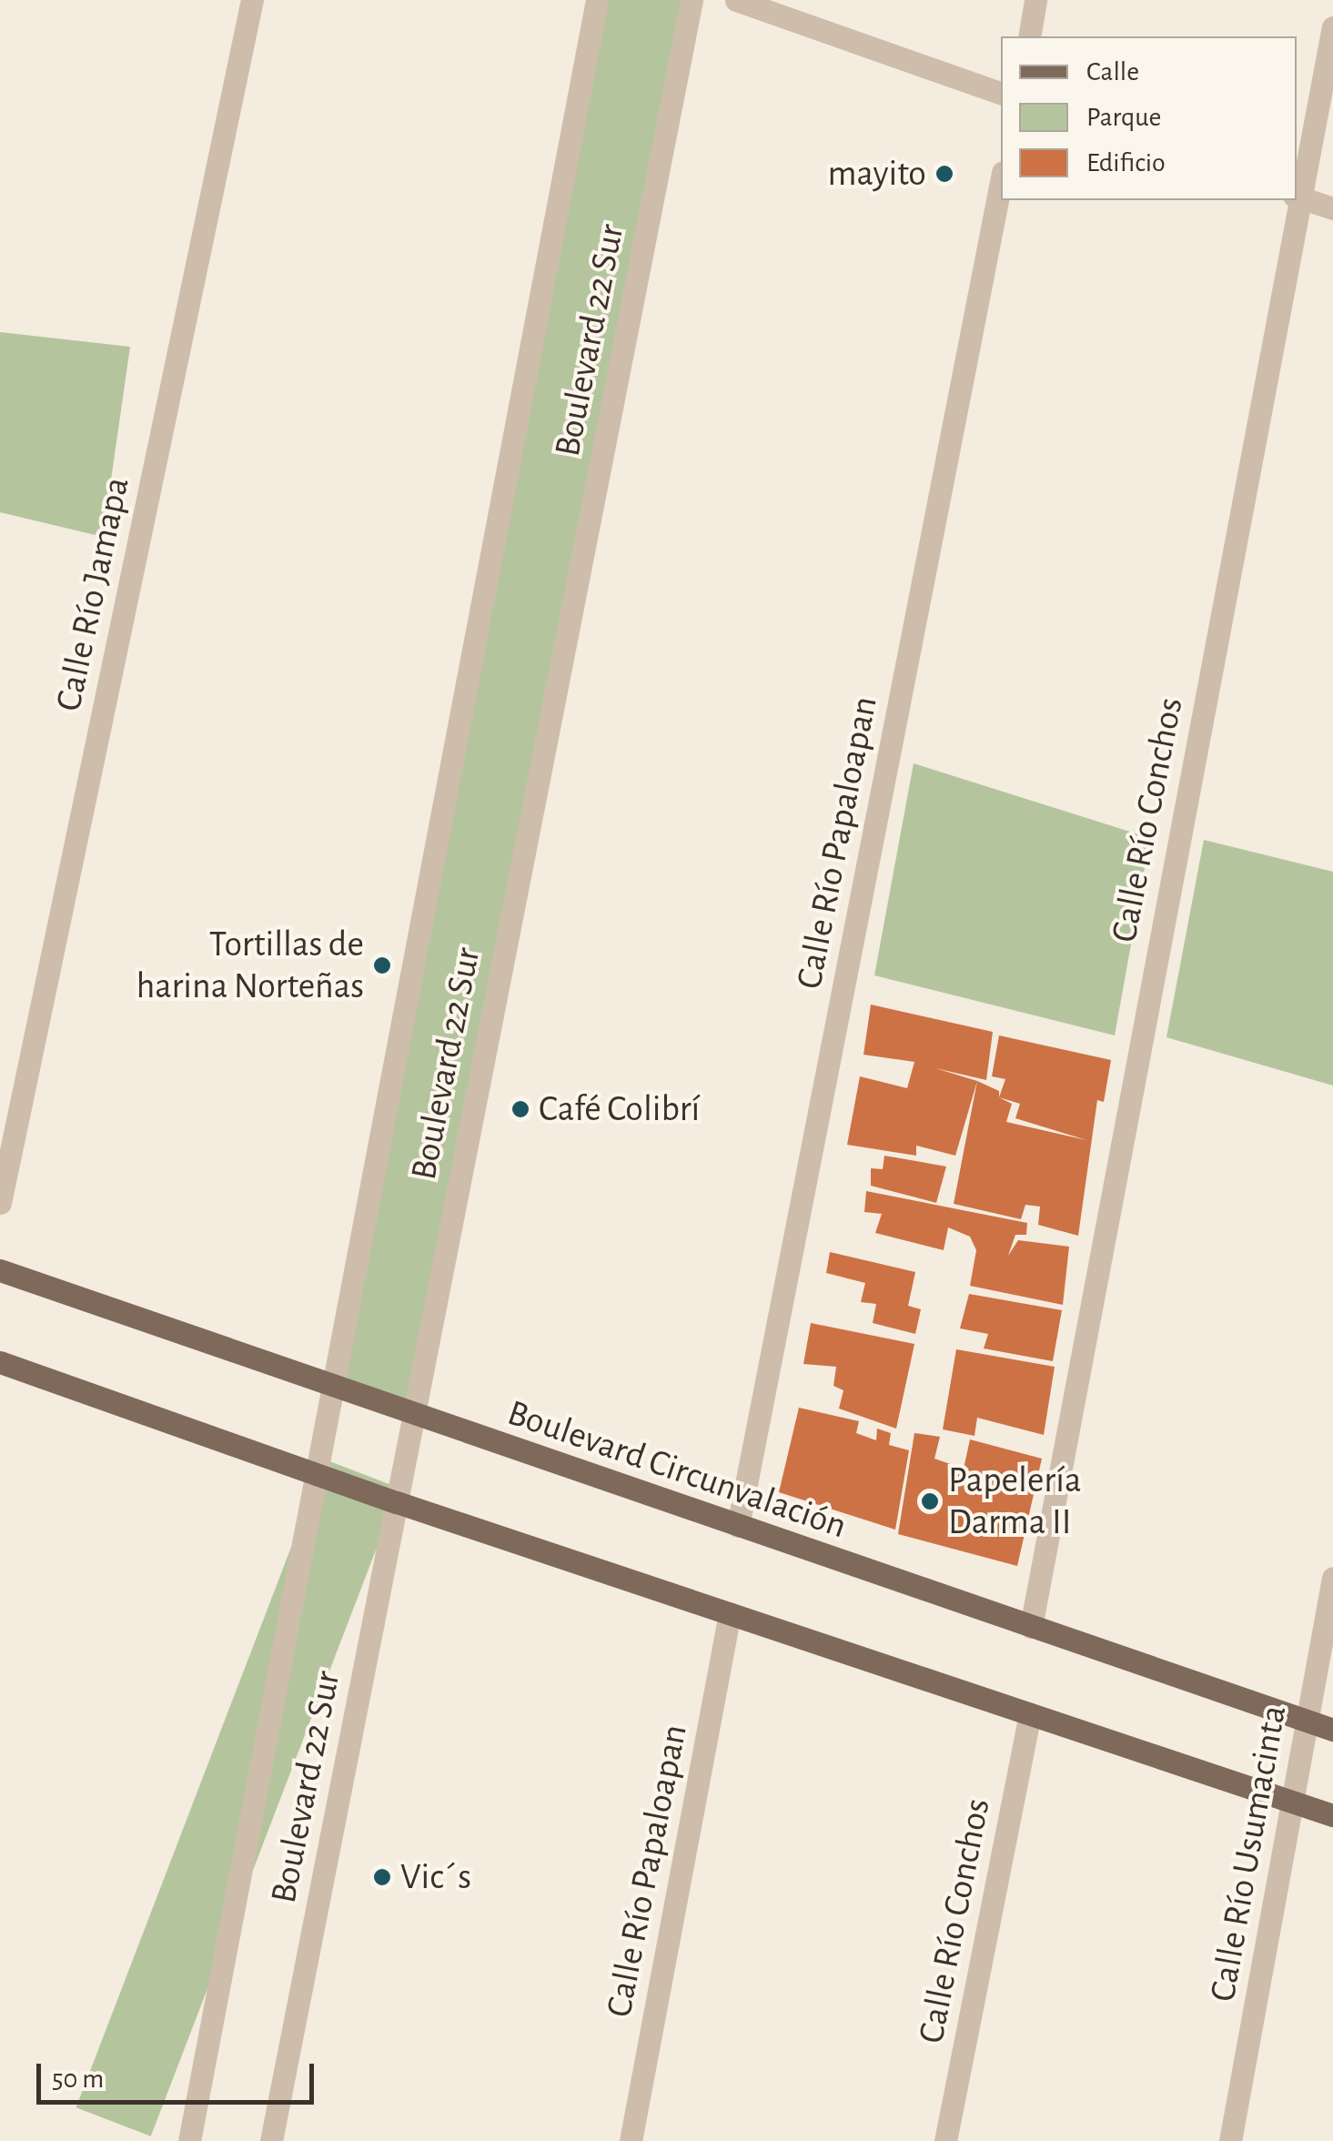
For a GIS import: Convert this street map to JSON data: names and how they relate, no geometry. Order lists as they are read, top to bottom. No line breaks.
{"streets":{"main road":["Boulevard Circunvalación"],"street":["Boulevard 22 Sur","Calle Río Jamapa","Calle Río Conchos","Calle Río Papaloapan","Calle Río Usumacinta"]},"crossings":[["Boulevard 22 Sur","Boulevard Circunvalación"],["Calle Río Conchos","Boulevard Circunvalación"],["Calle Río Papaloapan","Boulevard Circunvalación"],["Boulevard Circunvalación","Calle Río Usumacinta"]],"places":["mayito","Tortillas de harina Norteñas","Café Colibrí","Papelería Darma II","Vic´s"],"legend":["Calle","Parque","Edificio"],"scale_bar":"50 m"}
